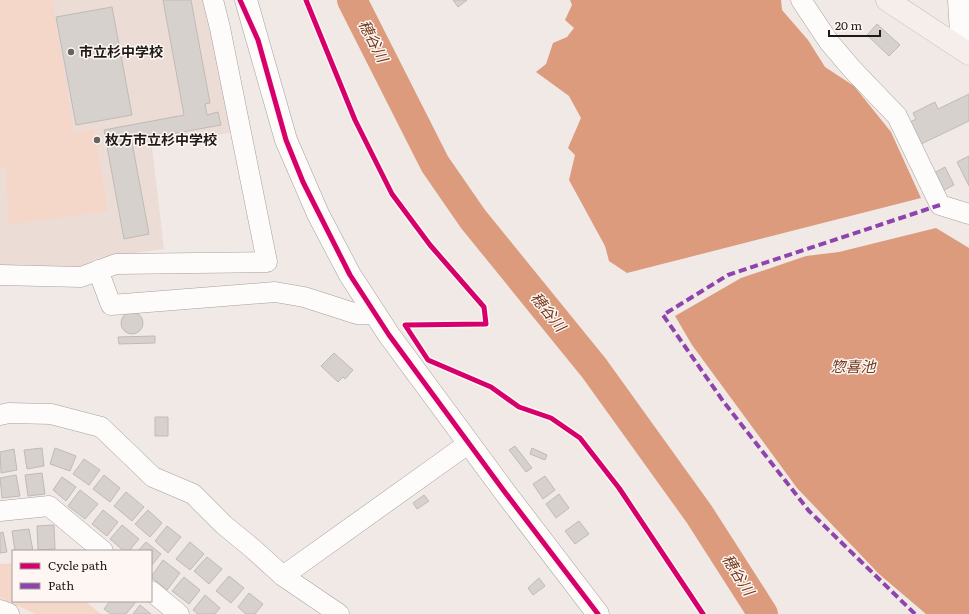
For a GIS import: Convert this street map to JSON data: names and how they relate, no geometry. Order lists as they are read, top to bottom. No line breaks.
{"water":["穂谷川","惣喜池"],"places":["市立杉中学校","枚方市立杉中学校"],"legend":["Cycle path","Path"],"scale_bar":"20 m"}
